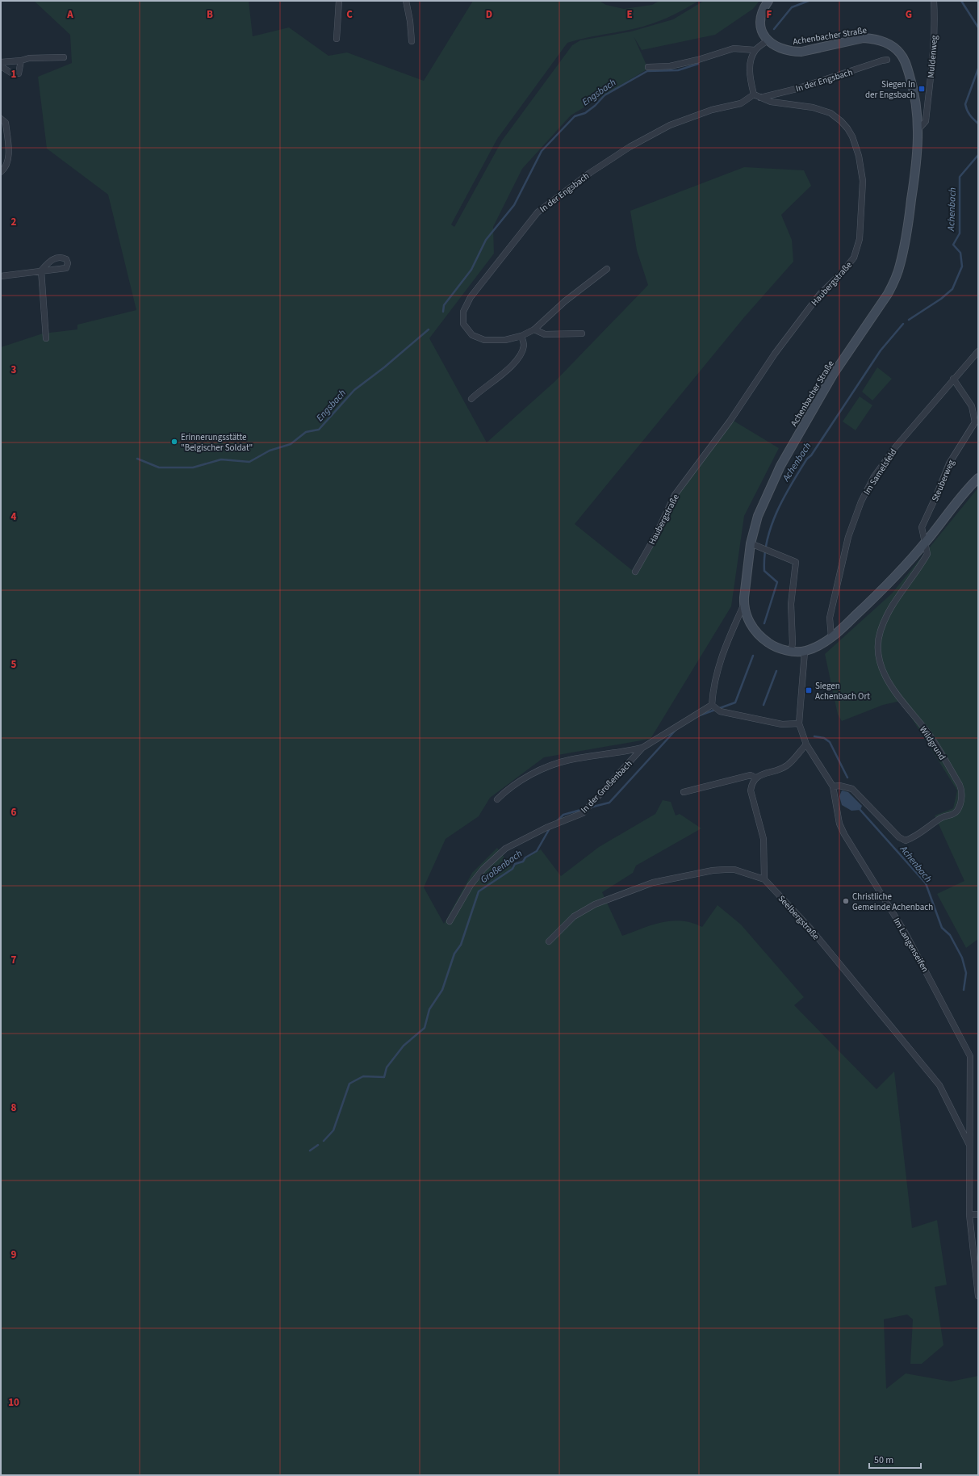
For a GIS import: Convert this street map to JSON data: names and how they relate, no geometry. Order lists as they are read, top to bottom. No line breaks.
{"streets":{"main road":["Achenbacher Straße"],"street":["Muldenweg","In der Engsbach","Haubergstraße","Im Samelsfeld","Steuberweg","Wildgrund","In der Großenbach","Seelbergstraße","Im Langenseifen"]},"crossings":[["Achenbacher Straße","Muldenweg"],["Achenbacher Straße","Im Samelsfeld"],["Achenbacher Straße","Steuberweg"],["Achenbacher Straße","Wildgrund"],["Achenbacher Straße","Im Langenseifen"],["In der Engsbach","Haubergstraße"],["Im Samelsfeld","Steuberweg"],["Steuberweg","Wildgrund"],["Wildgrund","Im Langenseifen"],["Seelbergstraße","Im Langenseifen"]],"water":["Engsbach","Achenbach","Großenbach"],"places":{"transit":["Siegen In der Engsbach","Siegen Achenbach Ort"],"other":["Erinnerungsstätte \"Belgischer Soldat\"","Christliche Gemeinde Achenbach"]},"scale_bar":"50 m","grid":{"columns":["A","B","C","D","E","F","G"],"rows":["1","2","3","4","5","6","7","8","9","10"]}}
